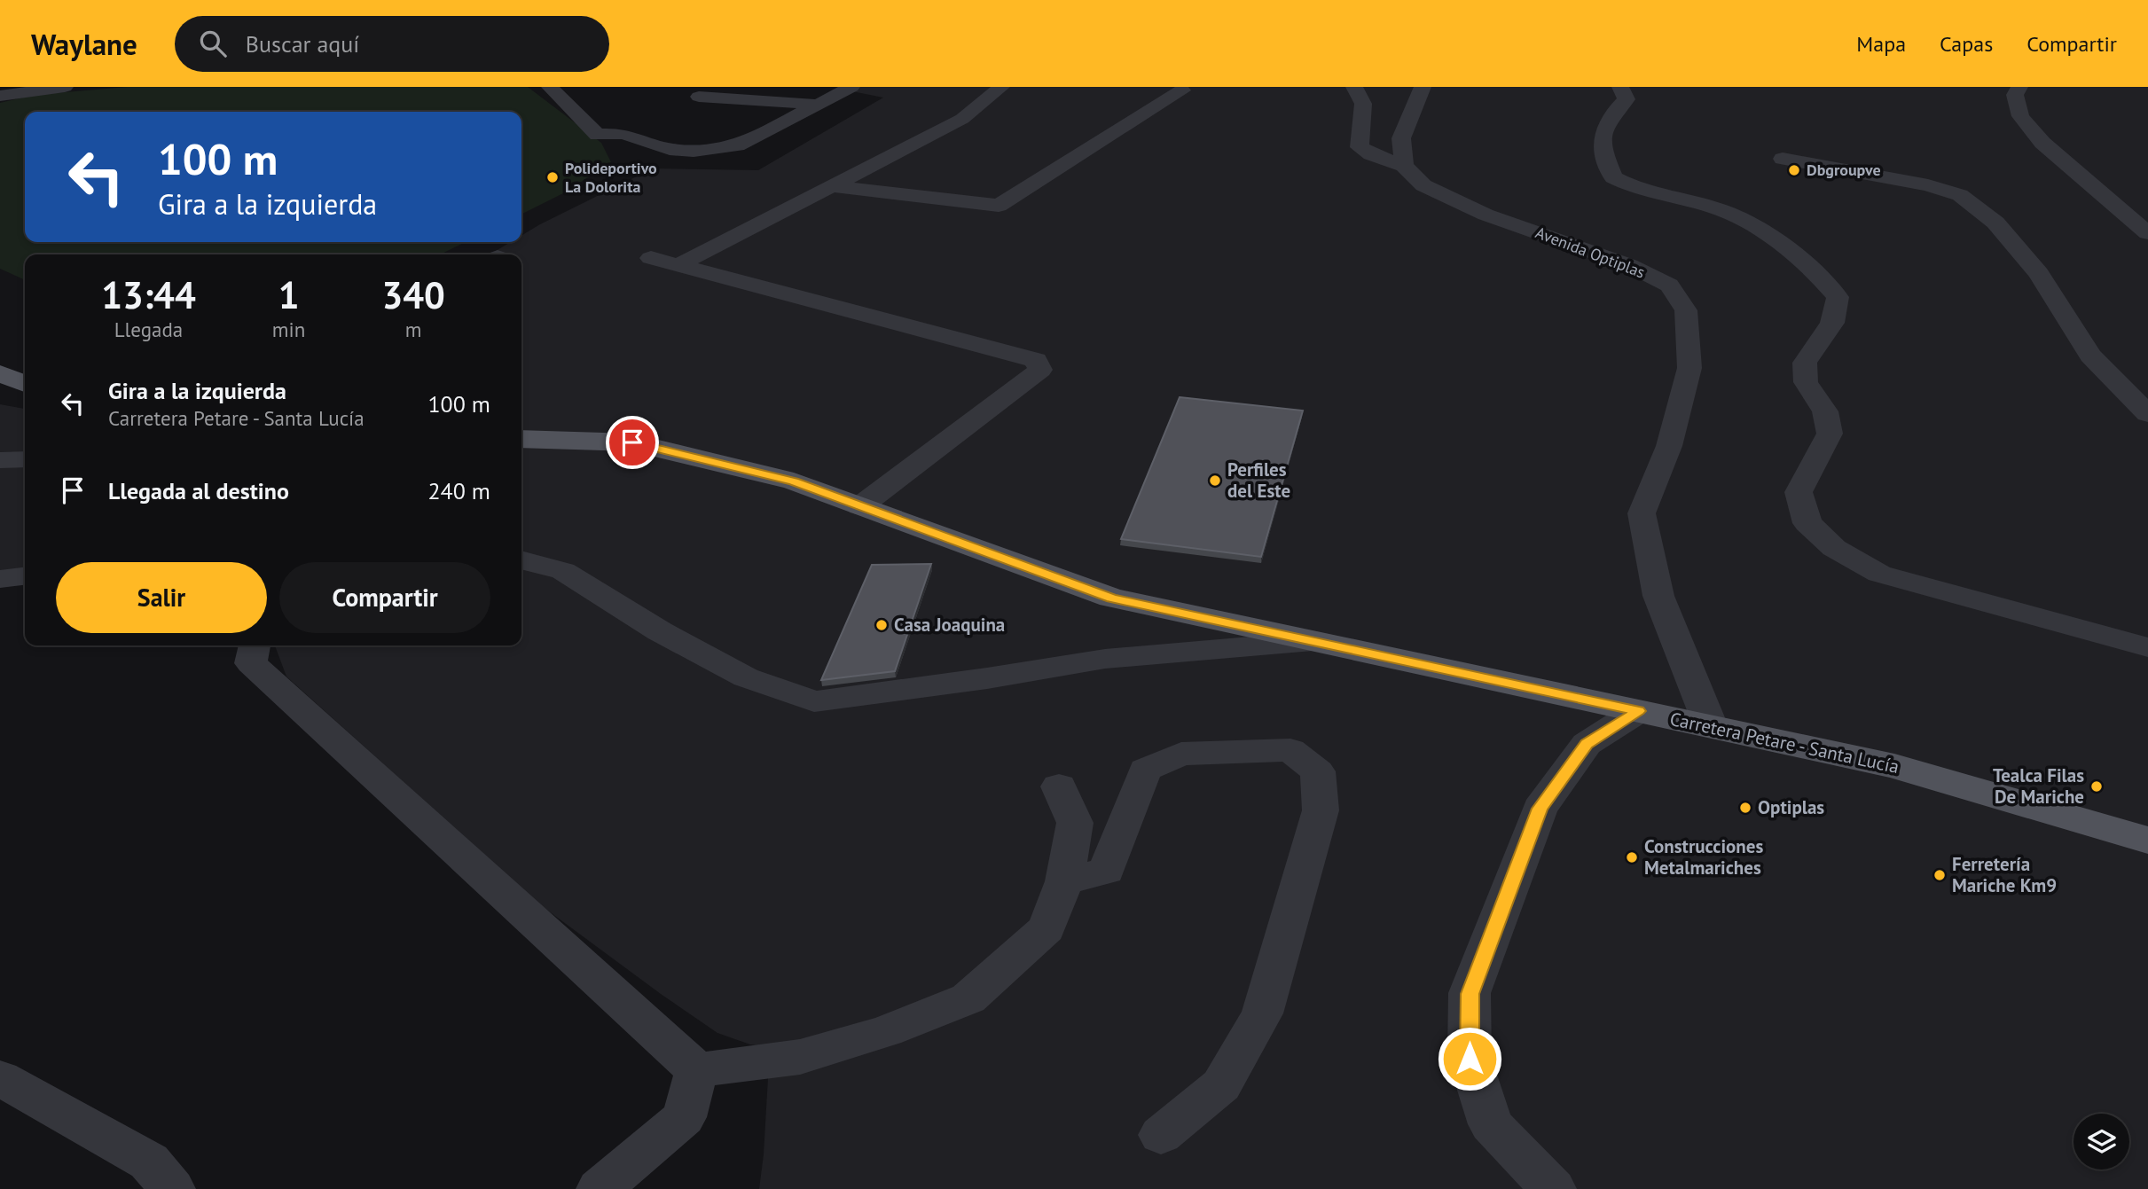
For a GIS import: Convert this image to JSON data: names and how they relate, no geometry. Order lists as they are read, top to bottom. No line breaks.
{"streets":{"main road":["Carretera Petare - Santa Lucía"],"street":["Avenida Optiplas"]},"crossings":[["Avenida Optiplas","Carretera Petare - Santa Lucía"]],"places":["Dbgroupve","Polideportivo La Dolorita","Perfiles del Este","Casa Joaquina","Tealca Filas De Mariche","Optiplas","Construcciones Metalmariches","Ferretería Mariche Km9"],"page":{"header":"Waylane","search":"Buscar aquí","nav":["Mapa","Capas","Compartir"],"turn":["100 m","Gira a la izquierda"],"eta":["13:44","Llegada","1","min","340","m"],"list":[{"name":"Gira a la izquierda","note":"Carretera Petare - Santa Lucía","value":"100 m"},{"name":"Llegada al destino","value":"240 m"}],"buttons":["Salir","Compartir"]}}
